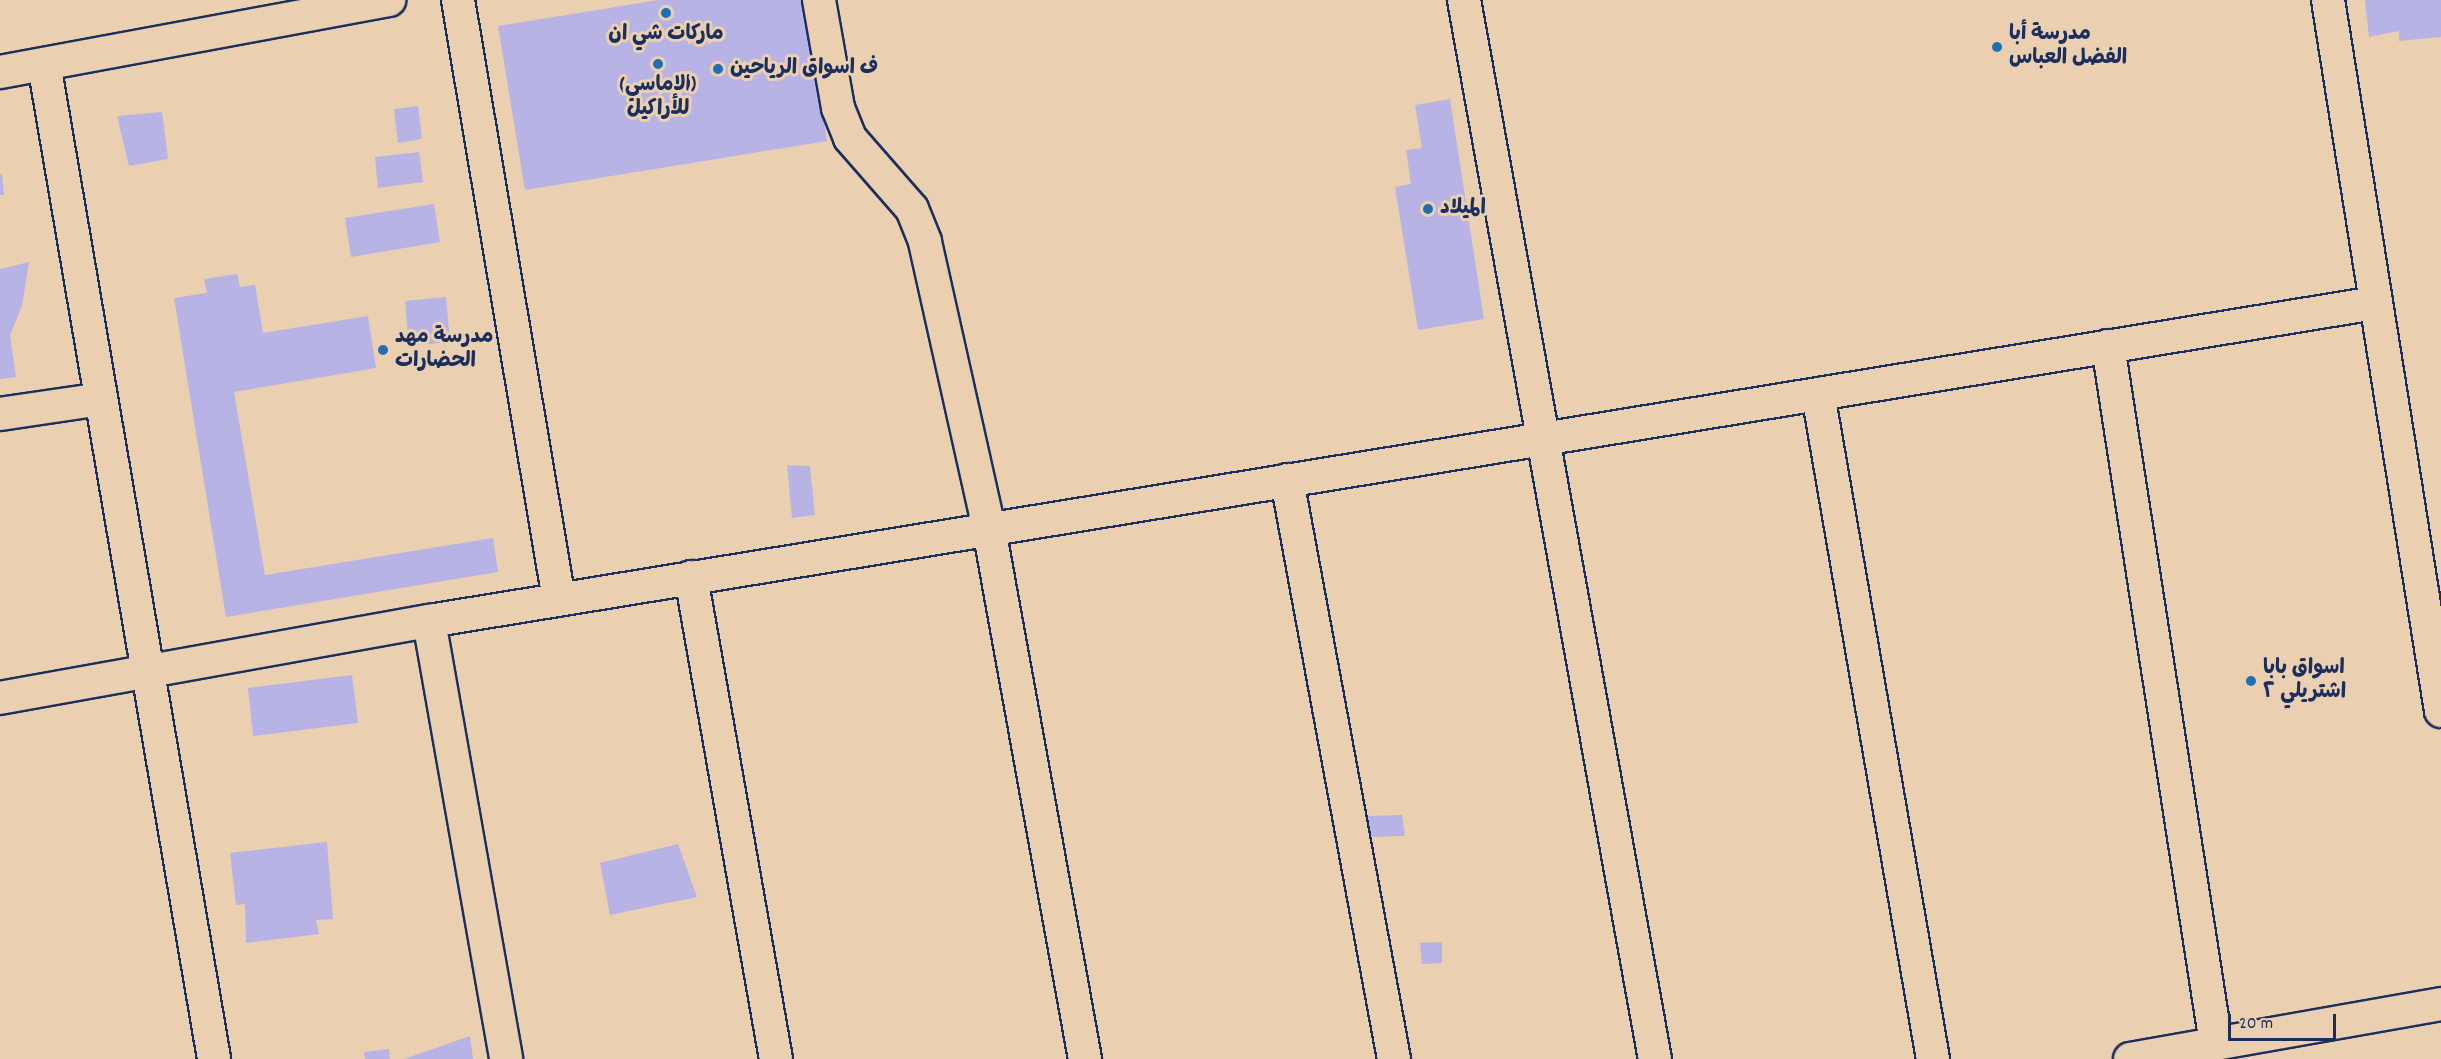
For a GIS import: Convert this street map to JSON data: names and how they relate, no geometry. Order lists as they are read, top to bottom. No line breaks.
{"places":["ماركات شي ان","مدرسة أبا الفضل العباس","(الاماسي) للأراكيل","ف اسواق الرياحين","الميلاد","مدرسة مهد الحضارات","اسواق بابا اشتريلي ٢"],"scale_bar":"20 m"}
